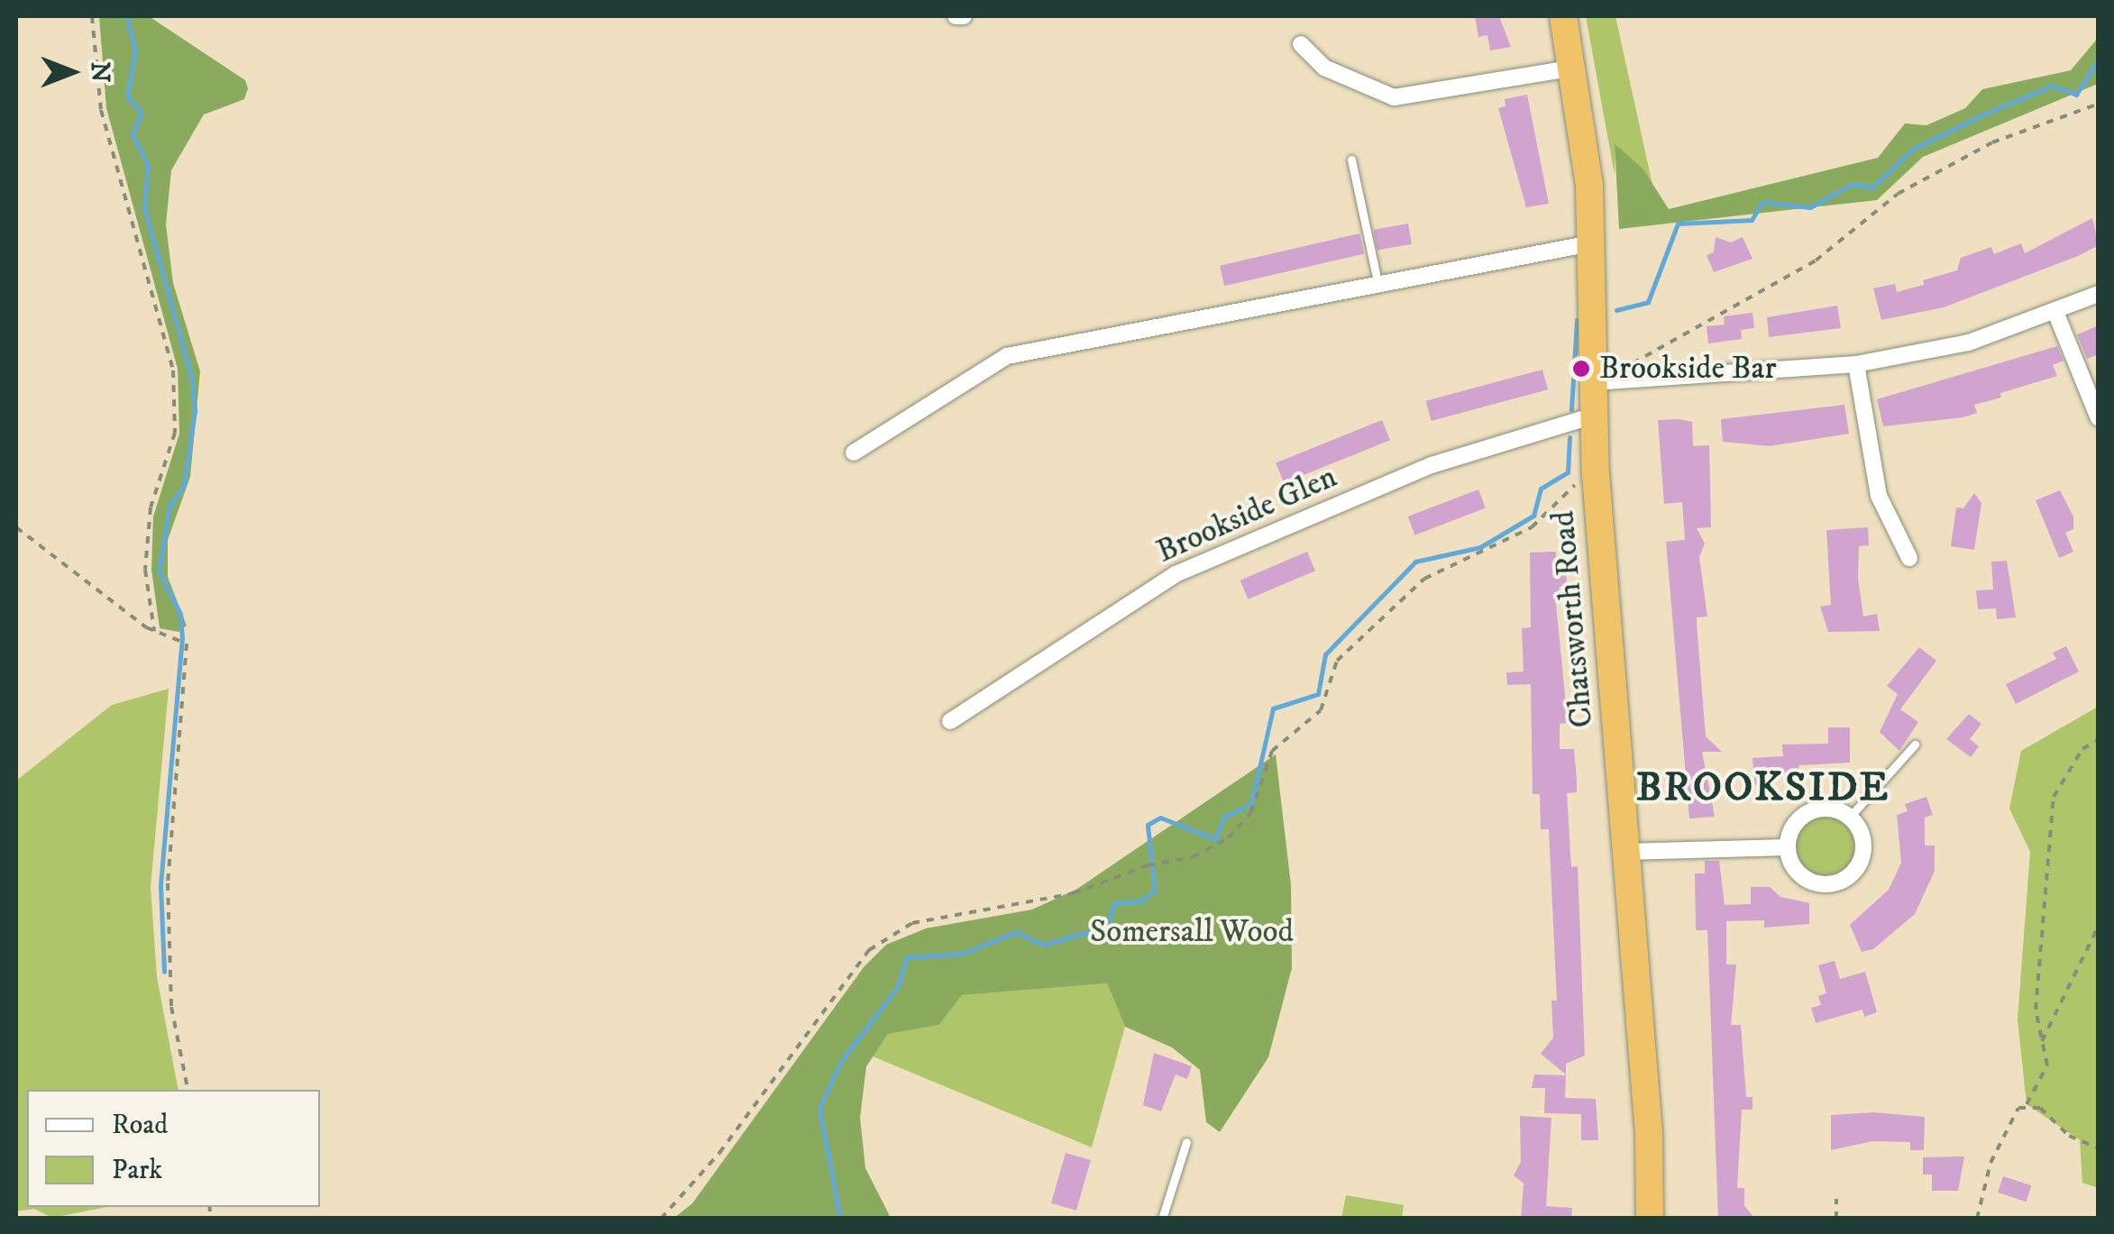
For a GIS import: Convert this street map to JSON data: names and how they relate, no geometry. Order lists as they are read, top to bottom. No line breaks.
{"streets":{"highway":["Chatsworth Road"],"street":["Brookside Glen"]},"crossings":[["Brookside Glen","Chatsworth Road"]],"districts":["BROOKSIDE"],"parks":["Somersall Wood"],"places":["Brookside Bar"],"legend":["Road","Park"],"north":"right"}
